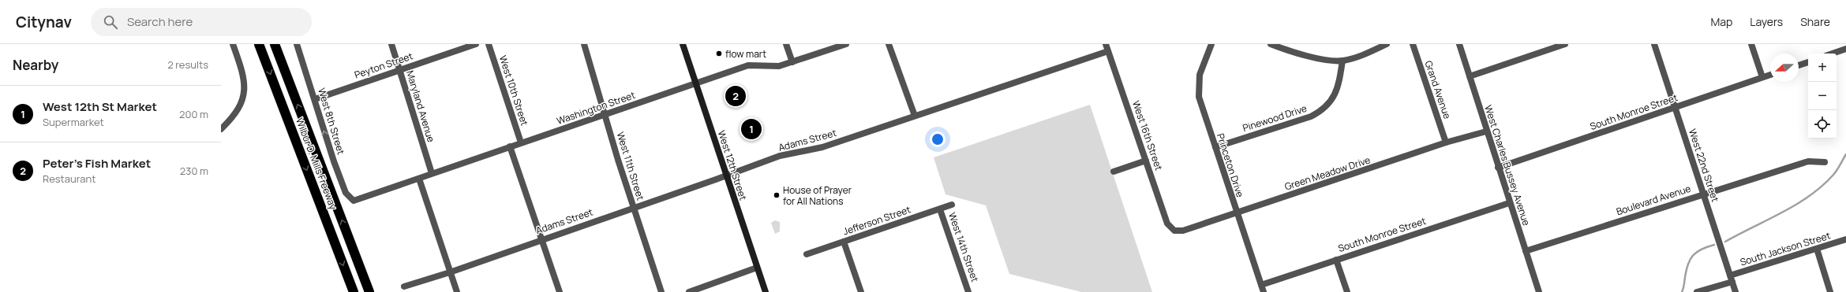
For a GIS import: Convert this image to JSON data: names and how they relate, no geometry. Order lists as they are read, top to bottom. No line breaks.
{"streets":{"highway":["Wilbur D. Mills Freeway"],"main road":["West 12th Street"],"street":["Peyton Street","Grand Avenue","West 10th Street","Maryland Avenue","Washington Street","South Monroe Street","Pinewood Drive","West 8th Street","West 16th Street","Adams Street","Princeton Drive","West Charles Bussey Avenue","West 22nd Street","West 11th Street","Green Meadow Drive","Boulevard Avenue","Jefferson Street","West 14th Street","South Jackson Street"]},"crossings":[["Peyton Street","Maryland Avenue"],["Peyton Street","West 8th Street"],["Grand Avenue","Green Meadow Drive"],["West 10th Street","Washington Street"],["Maryland Avenue","Washington Street"],["Washington Street","West 8th Street"],["Washington Street","West 12th Street"],["Washington Street","West 11th Street"],["South Monroe Street","Princeton Drive"],["South Monroe Street","West Charles Bussey Avenue"],["South Monroe Street","West 22nd Street"],["Pinewood Drive","Princeton Drive"],["West 16th Street","Adams Street"],["West 16th Street","Green Meadow Drive"],["Adams Street","West 12th Street"],["Adams Street","West 11th Street"],["Princeton Drive","Green Meadow Drive"],["West Charles Bussey Avenue","Green Meadow Drive"],["West Charles Bussey Avenue","Boulevard Avenue"],["West 22nd Street","Boulevard Avenue"],["West 22nd Street","South Jackson Street"],["Jefferson Street","West 14th Street"]],"one_way":["West 8th Street"],"places":["flow mart","House of Prayer for All Nations"],"north":"left","page":{"header":"Citynav","search":"Search here","nav":["Map","Layers","Share"],"heading":["Nearby","2 results"],"map_buttons":["+","−"],"pins":["2","1"],"list":[{"mark":"1","name":"West 12th St Market","note":"Supermarket","value":"200 m"},{"mark":"2","name":"Peter's Fish Market","note":"Restaurant","value":"230 m"}]}}
